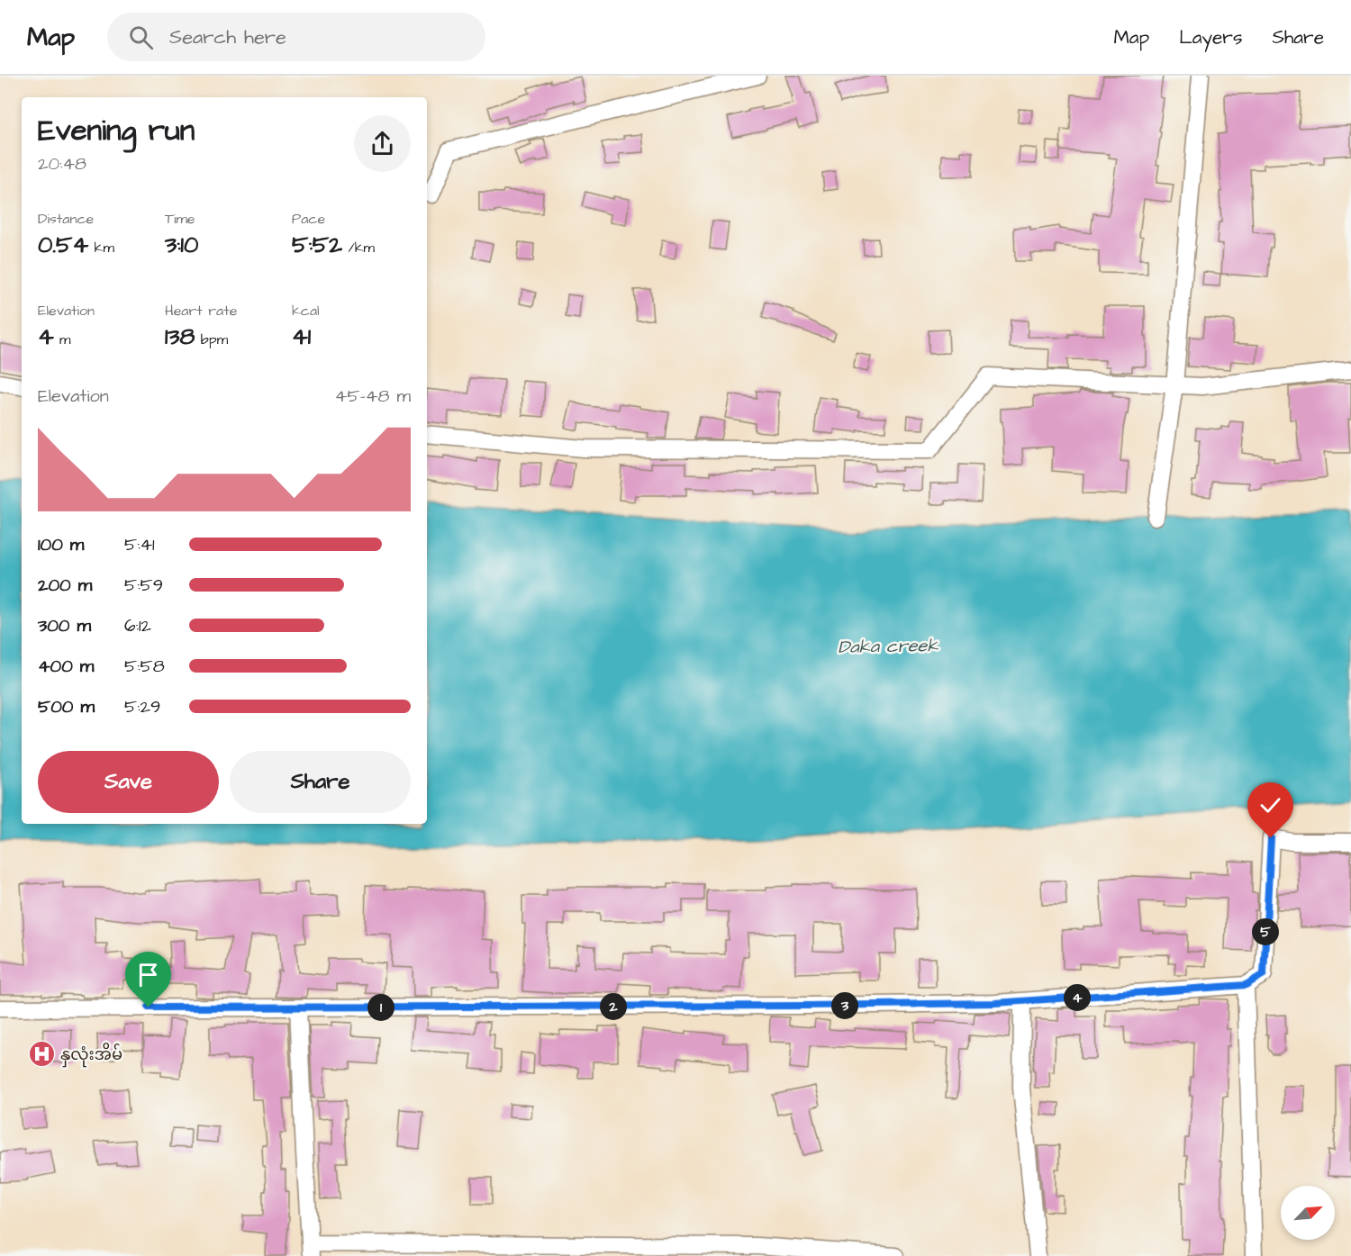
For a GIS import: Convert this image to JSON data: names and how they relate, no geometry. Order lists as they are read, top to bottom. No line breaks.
{"water":["Daka creek"],"places":{"hospital":["နှလုံးအိမ်"]},"north":"top right","page":{"header":"Map","search":"Search here","nav":["Map","Layers","Share"],"heading":["Evening run","20:48"],"stats":[["Distance","0.54 km"],["Time","3:10"],["Pace","5:52 /km"],["Elevation","4 m"],["Heart rate","138 bpm"],["kcal","41"]],"chart":["Elevation","45–48 m"],"list":[{"name":"100 m","note":"5:41"},{"name":"200 m","note":"5:59"},{"name":"300 m","note":"6:12"},{"name":"400 m","note":"5:58"},{"name":"500 m","note":"5:29"}],"buttons":["Save","Share"],"pins":["5","4","3","2","1"]}}
